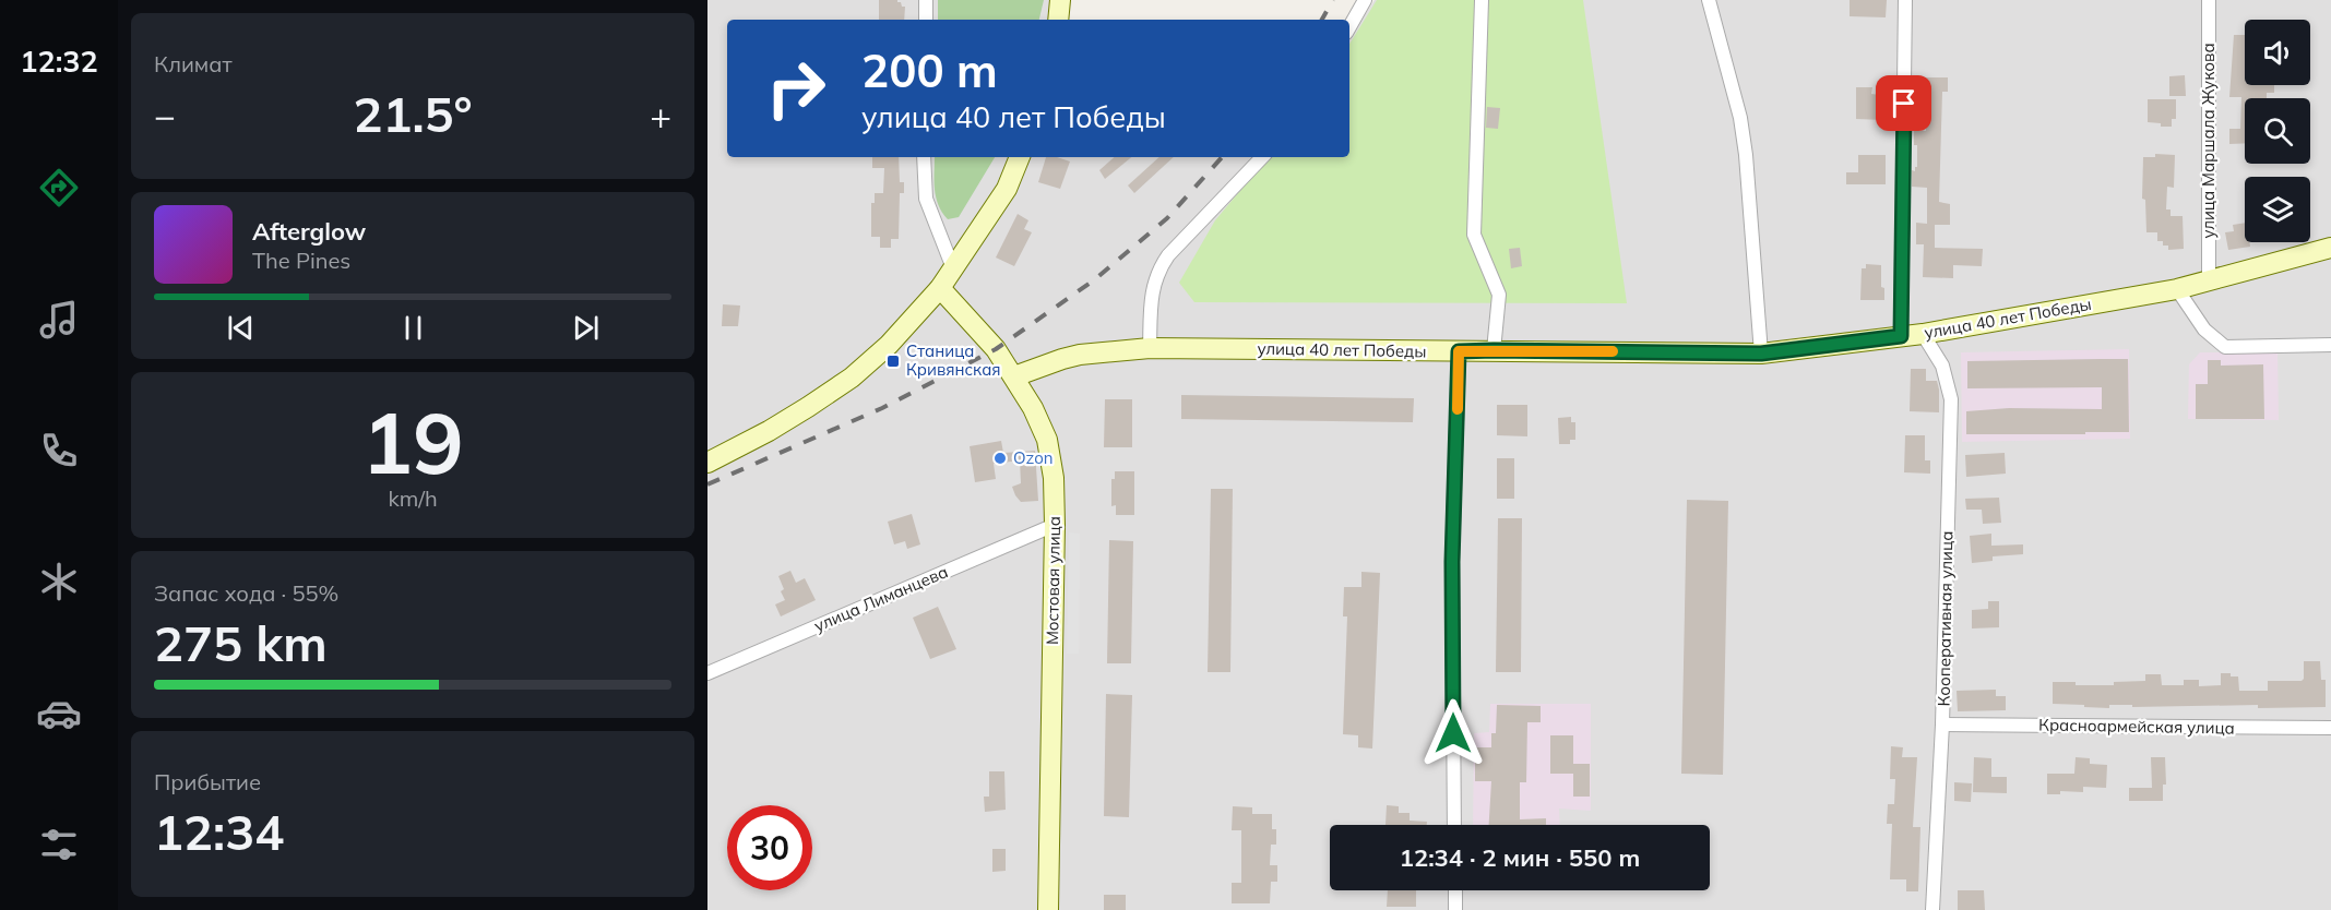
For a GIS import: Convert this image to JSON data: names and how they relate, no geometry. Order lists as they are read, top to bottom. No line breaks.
{"streets":{"street":["улица Маршала Жукова","улица 40 лет Победы","Мостовая улица","улица Лиманцева","Кооперативная улица","Красноармейская улица"]},"crossings":[["улица Маршала Жукова","улица 40 лет Победы"],["улица 40 лет Победы","Мостовая улица"],["улица 40 лет Победы","Кооперативная улица"],["Мостовая улица","улица Лиманцева"],["Кооперативная улица","Красноармейская улица"]],"places":{"transit":["Станица Кривянская"],"other":["Ozon"]},"page":{"tabs":"12:32","tile":["Климат",["19","km/h"],["Запас хода · 55%","275 km"],["Прибытие","12:34"]],"turn":["200 m","улица 40 лет Победы"],"heat":["−","21.5°","+"],"song":["Afterglow","The Pines"],"limit":"30","trip":"12:34 · 2 мин · 550 m"}}
